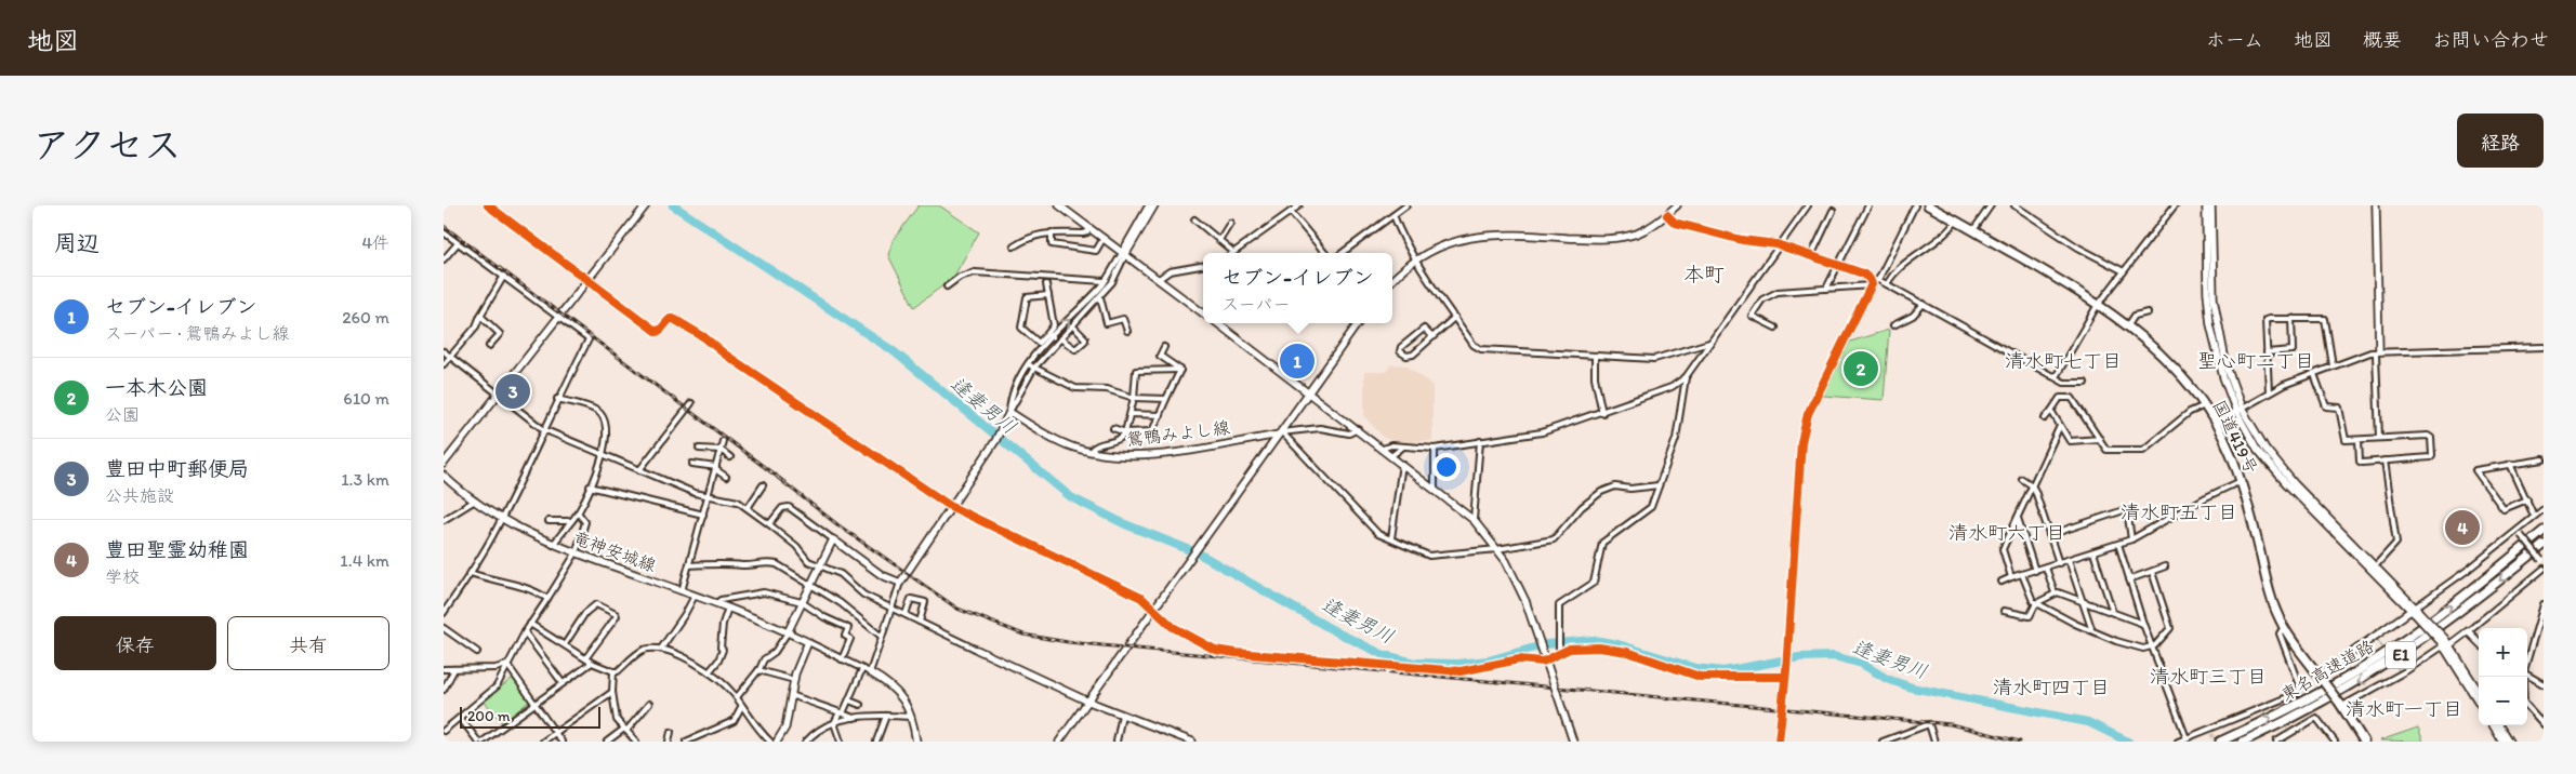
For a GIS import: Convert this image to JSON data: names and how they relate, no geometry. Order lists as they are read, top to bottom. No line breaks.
{"streets":{"highway":["国道419号","E1","東名高速道路"],"street":["鴛鴨みよし線","竜神安城線"]},"districts":["本町","清水町七丁目","聖心町二丁目","清水町五丁目","清水町六丁目","清水町三丁目","清水町四丁目","清水町一丁目"],"water":["逢妻男川"],"scale_bar":"200 m","page":{"header":"地図","nav":["ホーム","地図","概要","お問い合わせ"],"title":"アクセス","buttons":["経路",["保存","共有"]],"heading":["周辺","4件"],"popup":["セブン-イレブン","スーパー"],"list":[{"mark":"1","name":"セブン-イレブン","note":"スーパー · 鴛鴨みよし線","value":"260 m"},{"mark":"2","name":"一本木公園","note":"公園","value":"610 m"},{"mark":"3","name":"豊田中町郵便局","note":"公共施設","value":"1.3 km"},{"mark":"4","name":"豊田聖霊幼稚園","note":"学校","value":"1.4 km"}],"pins":["1","2","3","4"],"map_buttons":["+","−"],"scale":"200 m"}}
